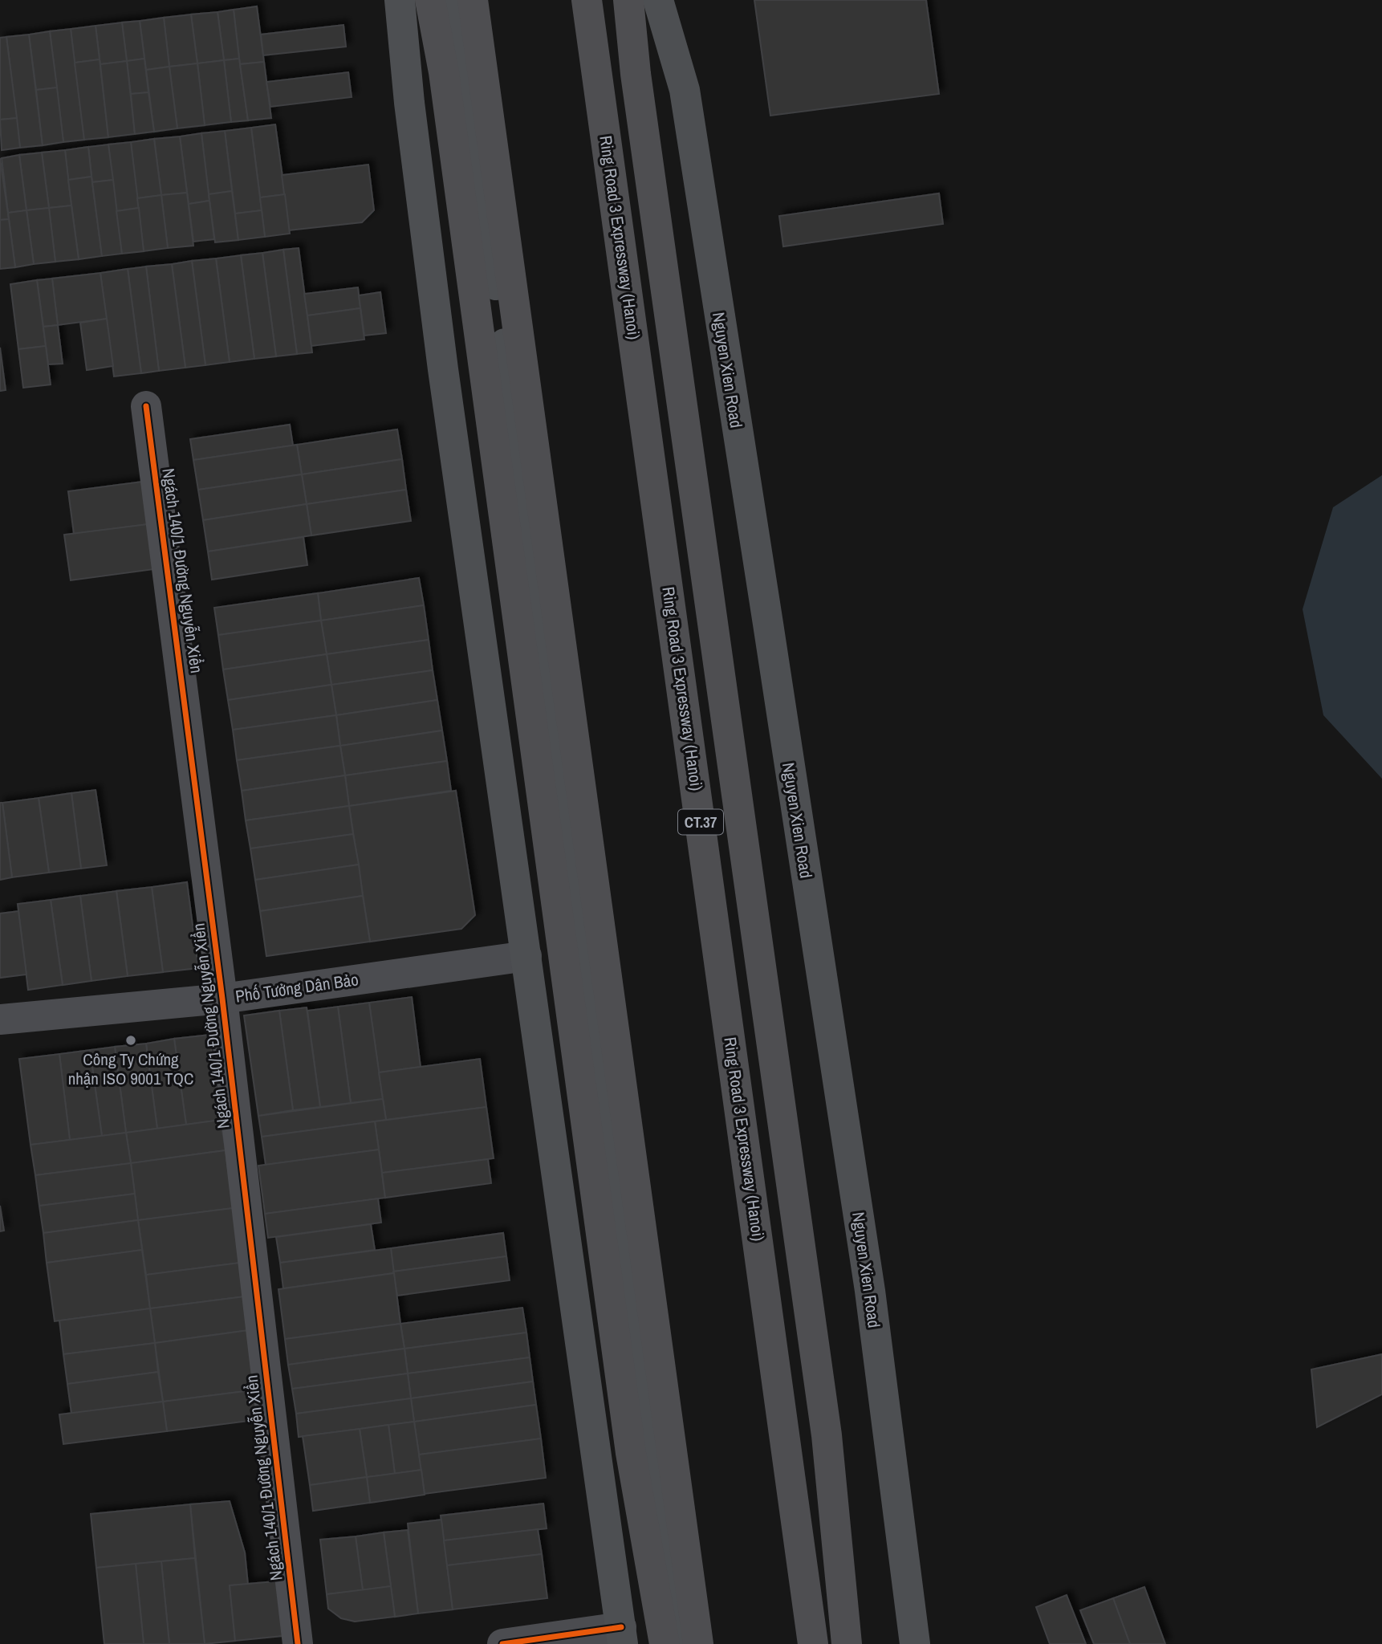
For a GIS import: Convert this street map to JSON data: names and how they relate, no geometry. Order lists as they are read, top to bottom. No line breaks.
{"streets":{"highway":["Ring Road 3 Expressway (Hanoi)","CT.37"],"main road":["Nguyen Xien Road"],"street":["Ngách 140/1 Đường Nguyễn Xiển","Phố Tưởng Dân Bảo"]},"crossings":[["Ngách 140/1 Đường Nguyễn Xiển","Phố Tưởng Dân Bảo"]],"places":["Công Ty Chứng nhận ISO 9001 TQC"]}
